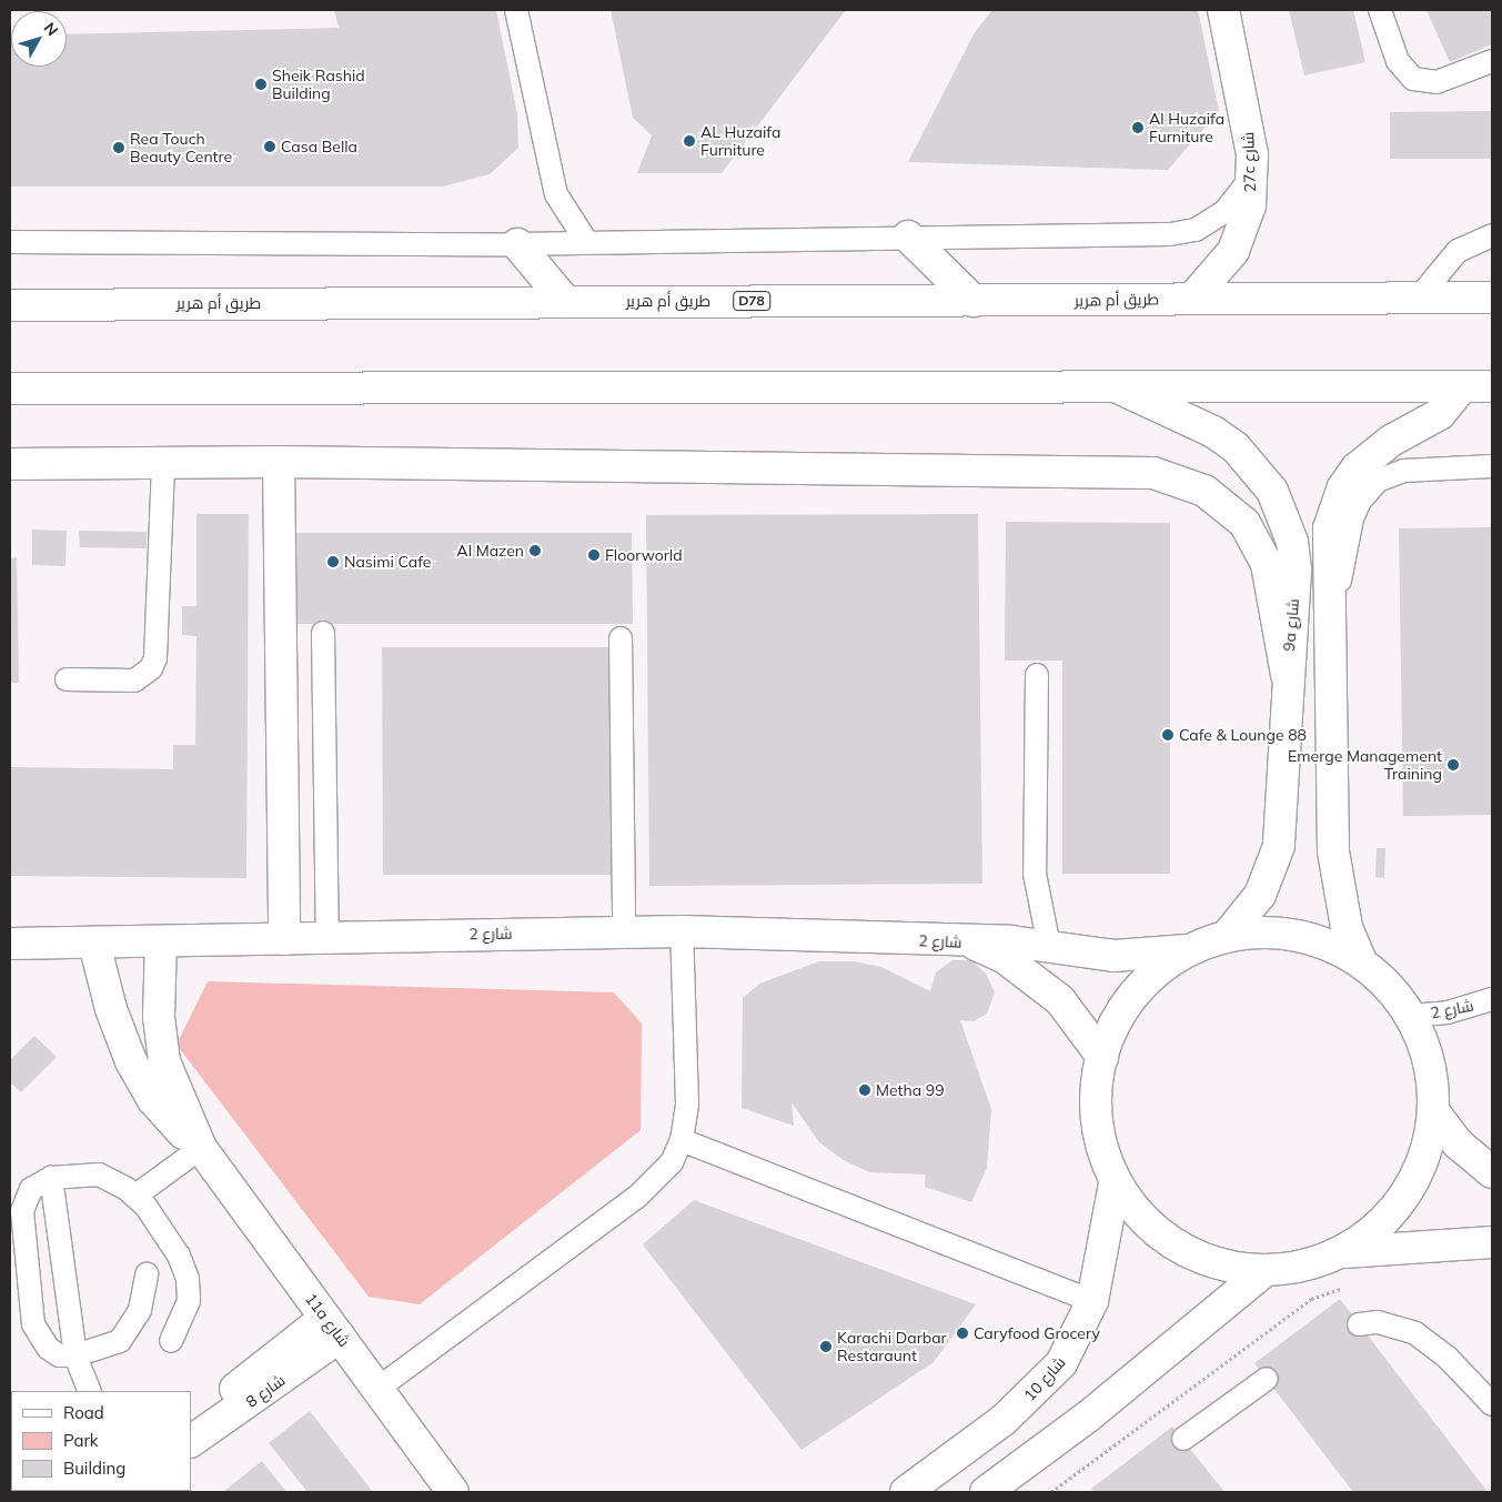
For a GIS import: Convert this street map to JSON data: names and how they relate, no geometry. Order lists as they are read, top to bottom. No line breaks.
{"streets":{"main road":["27c شارع","طريق أم هرير","D78","9a شارع","شارع 2","11a شارع","شارع 10","شارع 8"]},"crossings":[["27c شارع","طريق أم هرير"],["شارع 2","11a شارع"],["11a شارع","شارع 8"]],"places":["Sheik Rashid Building","Al Huzaifa Furniture","AL Huzaifa Furniture","Casa Bella","Rea Touch Beauty Centre","Al Mazen","Floorworld","Nasimi Cafe","Cafe & Lounge 88","Emerge Management Training","Metha 99","Caryfood Grocery","Karachi Darbar Restaraunt"],"legend":["Road","Park","Building"],"north":"top right"}
